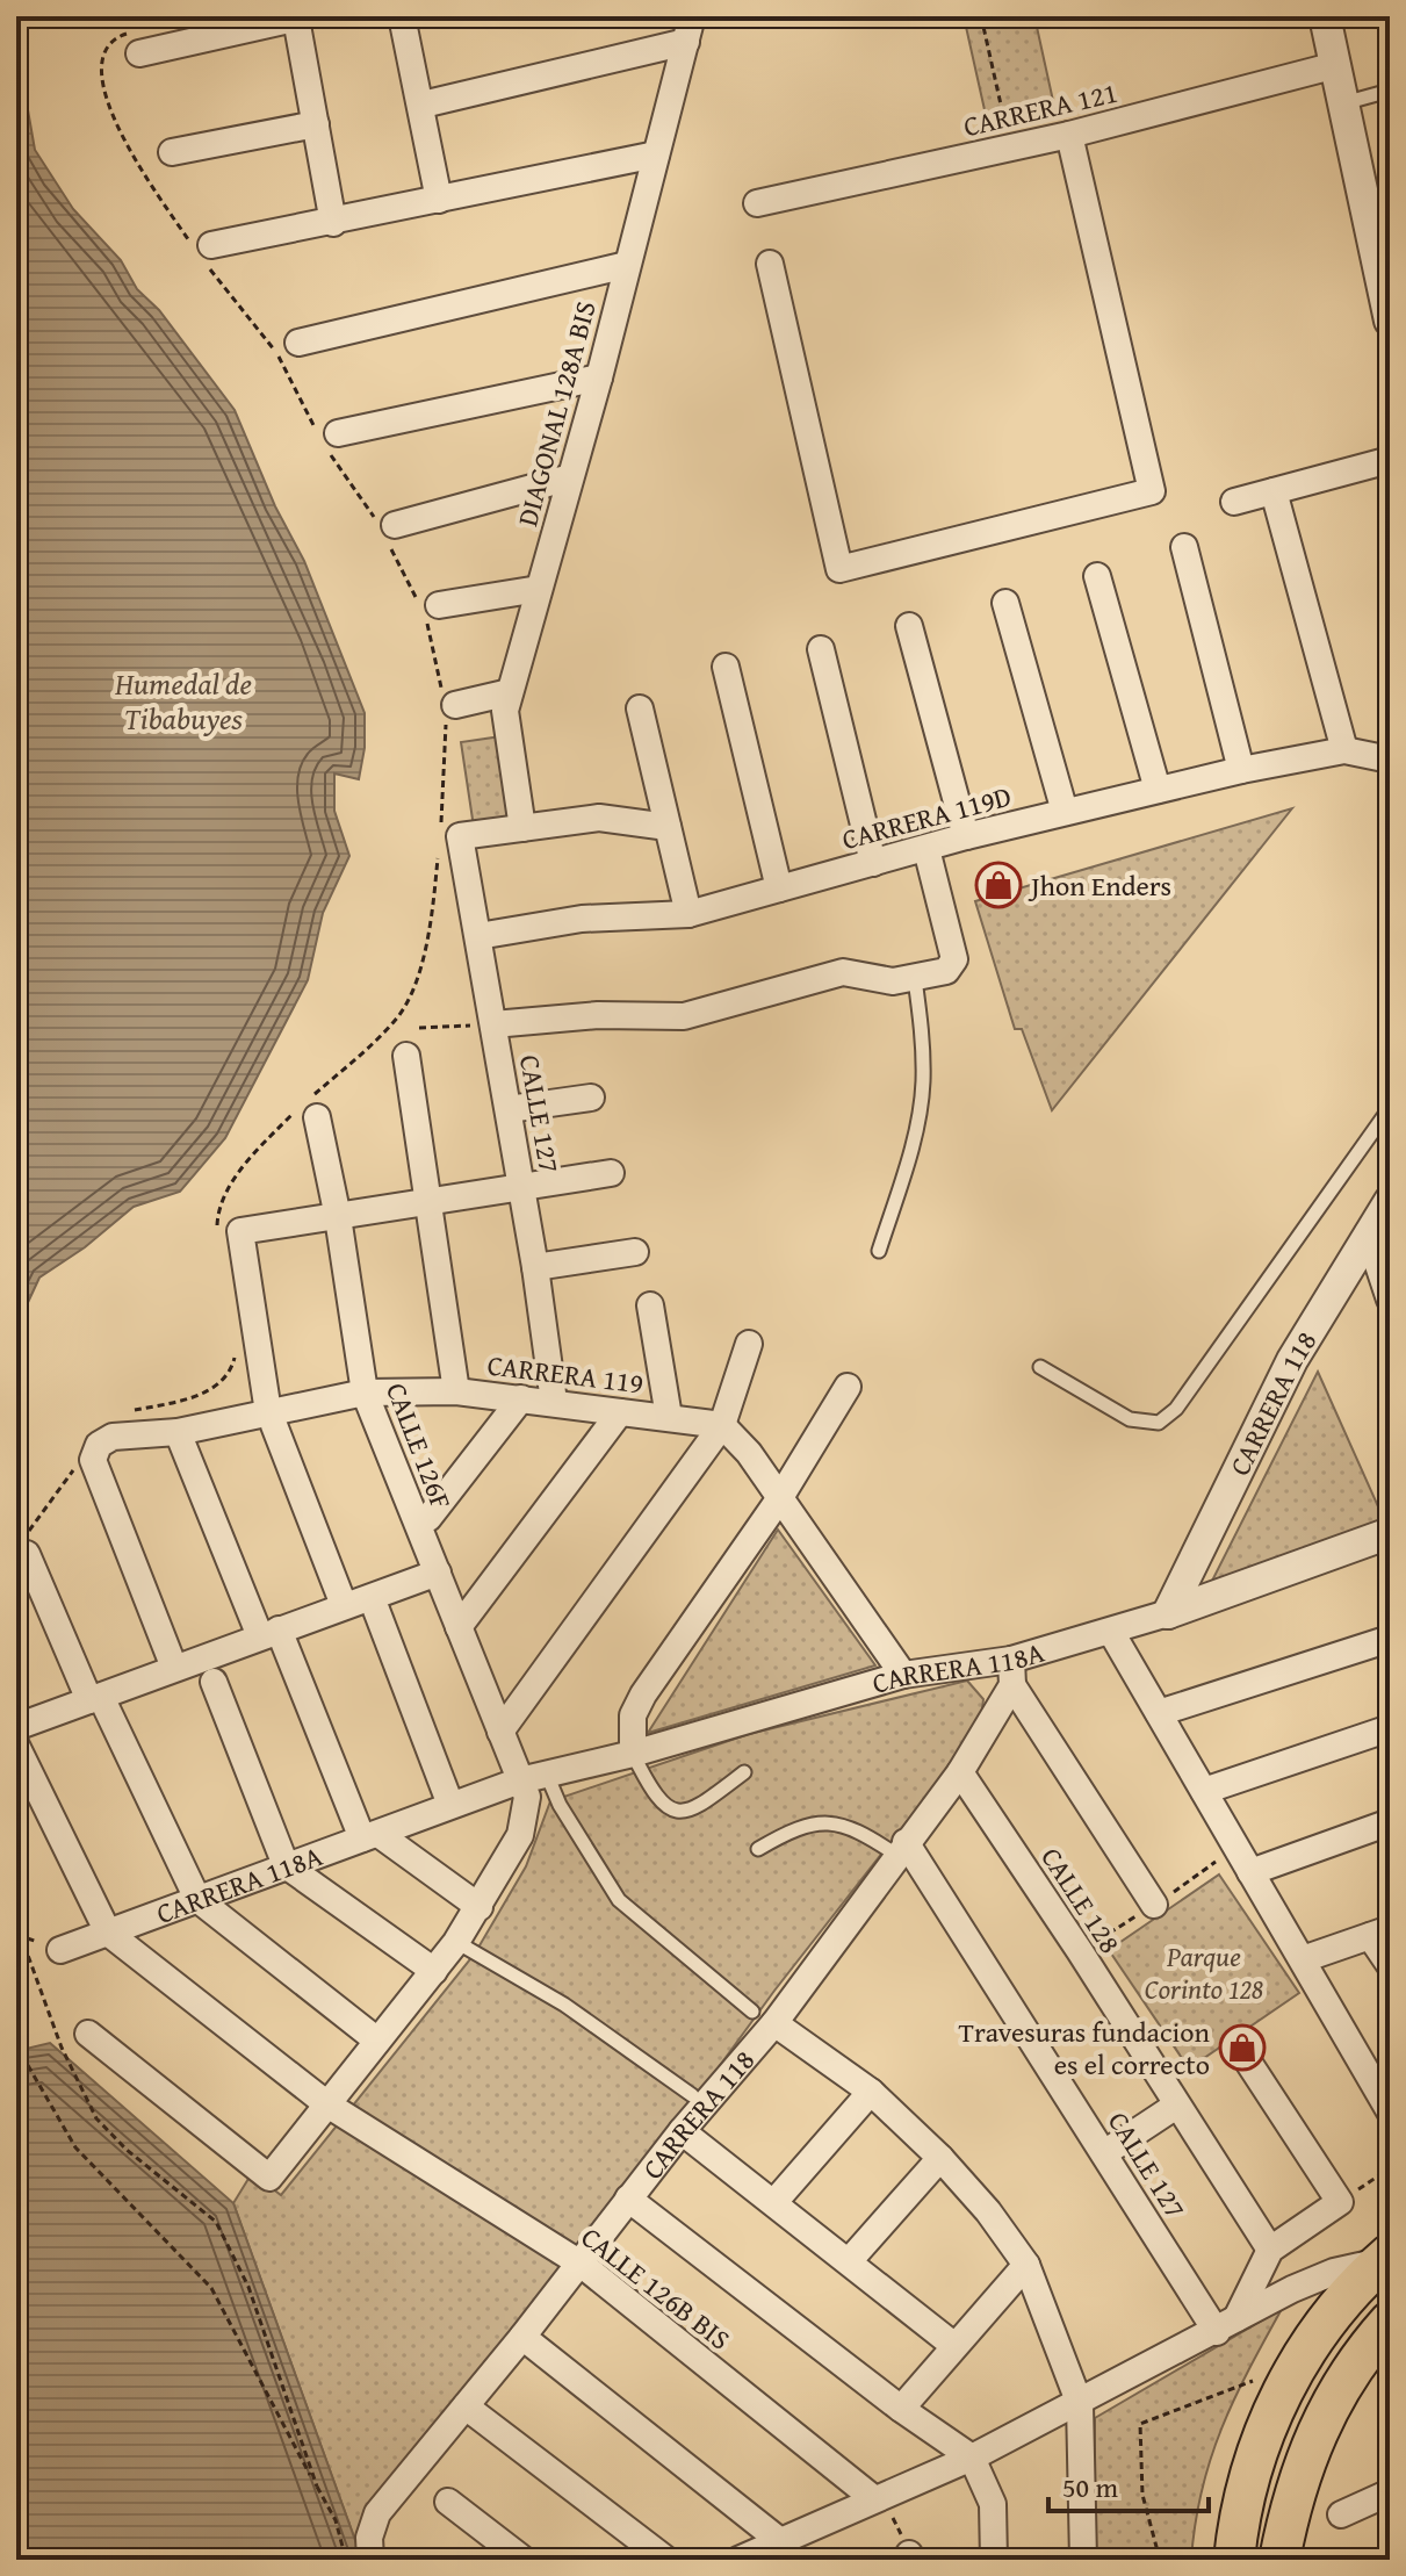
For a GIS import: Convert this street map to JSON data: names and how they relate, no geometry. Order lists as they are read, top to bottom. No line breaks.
{"streets":{"street":["CARRERA 121","DIAGONAL 128A BIS","CARRERA 119D","CALLE 127","CARRERA 119","CARRERA 118","CALLE 126F","CARRERA 118A","CALLE 128","CALLE 126B BIS"]},"crossings":[["CARRERA 119D","CALLE 127"],["CALLE 127","CARRERA 119"],["CALLE 127","CARRERA 118"],["CARRERA 119","CALLE 126F"],["CARRERA 118","CARRERA 118A"],["CARRERA 118","CALLE 128"],["CARRERA 118","CALLE 126B BIS"],["CALLE 126F","CARRERA 118A"],["CARRERA 118A","CALLE 126B BIS"]],"water":["Humedal de Tibabuyes"],"parks":["Parque Corinto 128"],"places":{"shop":["Jhon Enders","Travesuras fundacion es el correcto"]},"scale_bar":"50 m"}
